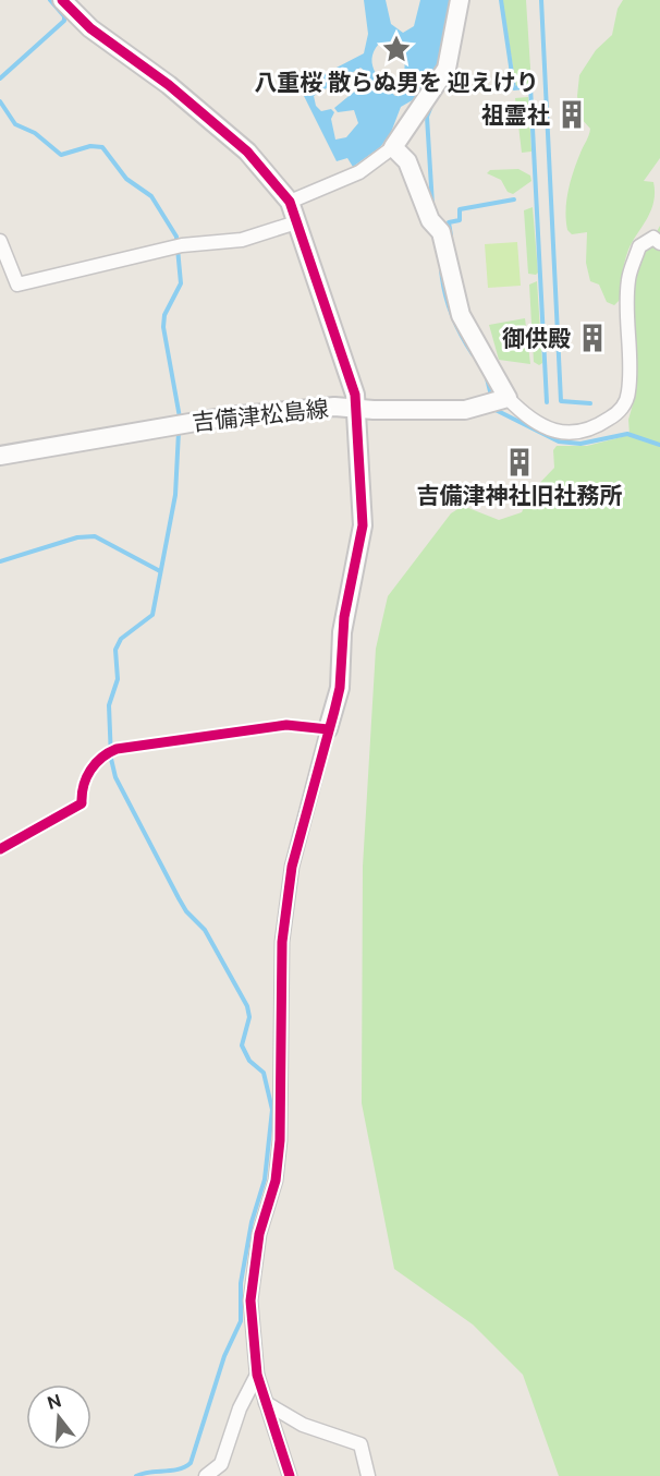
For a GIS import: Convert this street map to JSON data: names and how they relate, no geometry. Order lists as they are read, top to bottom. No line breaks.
{"streets":{"main road":["吉備津松島線"]},"places":{"place":["八重桜 散らぬ男を 迎えけり"],"building":["祖霊社","御供殿","吉備津神社旧社務所"]},"north":"top"}
